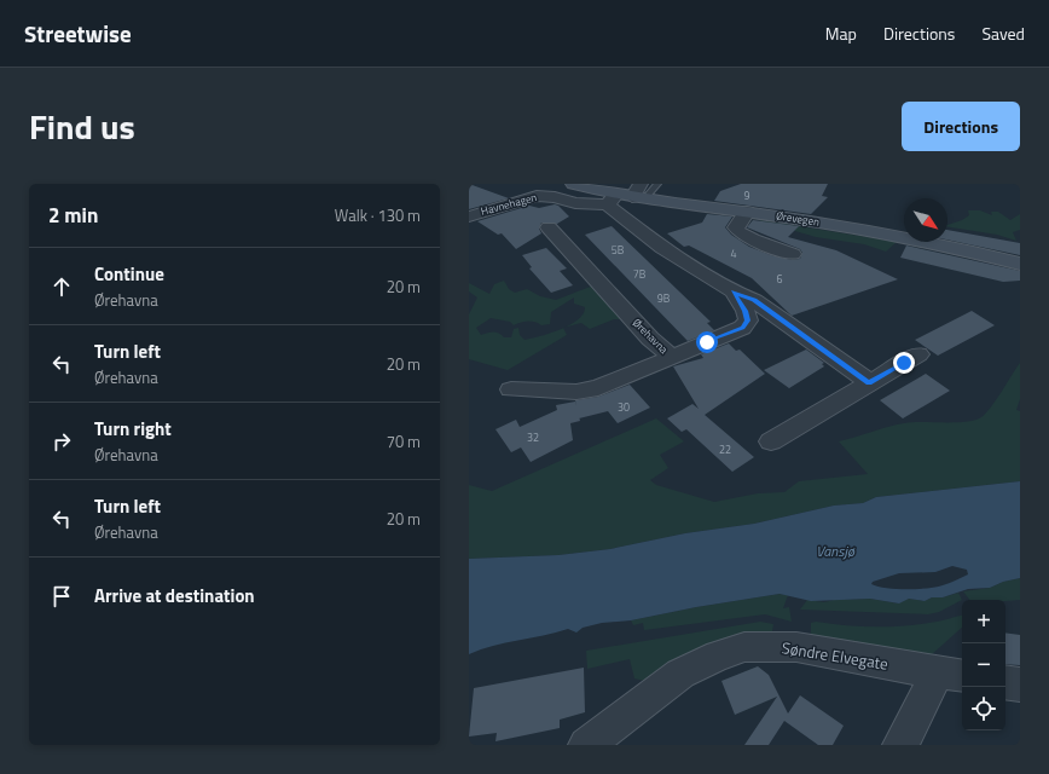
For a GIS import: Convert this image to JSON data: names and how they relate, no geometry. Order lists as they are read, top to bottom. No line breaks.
{"streets":{"street":["Havnehagen","Ørevegen","Ørehavna","Søndre Elvegate"]},"crossings":[["Havnehagen","Ørevegen"],["Havnehagen","Ørehavna"],["Ørevegen","Ørehavna"]],"water":["Vansjø"],"house_numbers":["9","5B","4","7B","6","9B","30","32","22"],"north":"bottom right","page":{"header":"Streetwise","nav":["Map","Directions","Saved"],"title":"Find us","buttons":"Directions","heading":["2 min","Walk · 130 m"],"list":[["Continue","Ørehavna","20 m"],["Turn left","Ørehavna","20 m"],["Turn right","Ørehavna","70 m"],["Turn left","Ørehavna","20 m"],"Arrive at destination"],"map_buttons":["+","−"]}}
